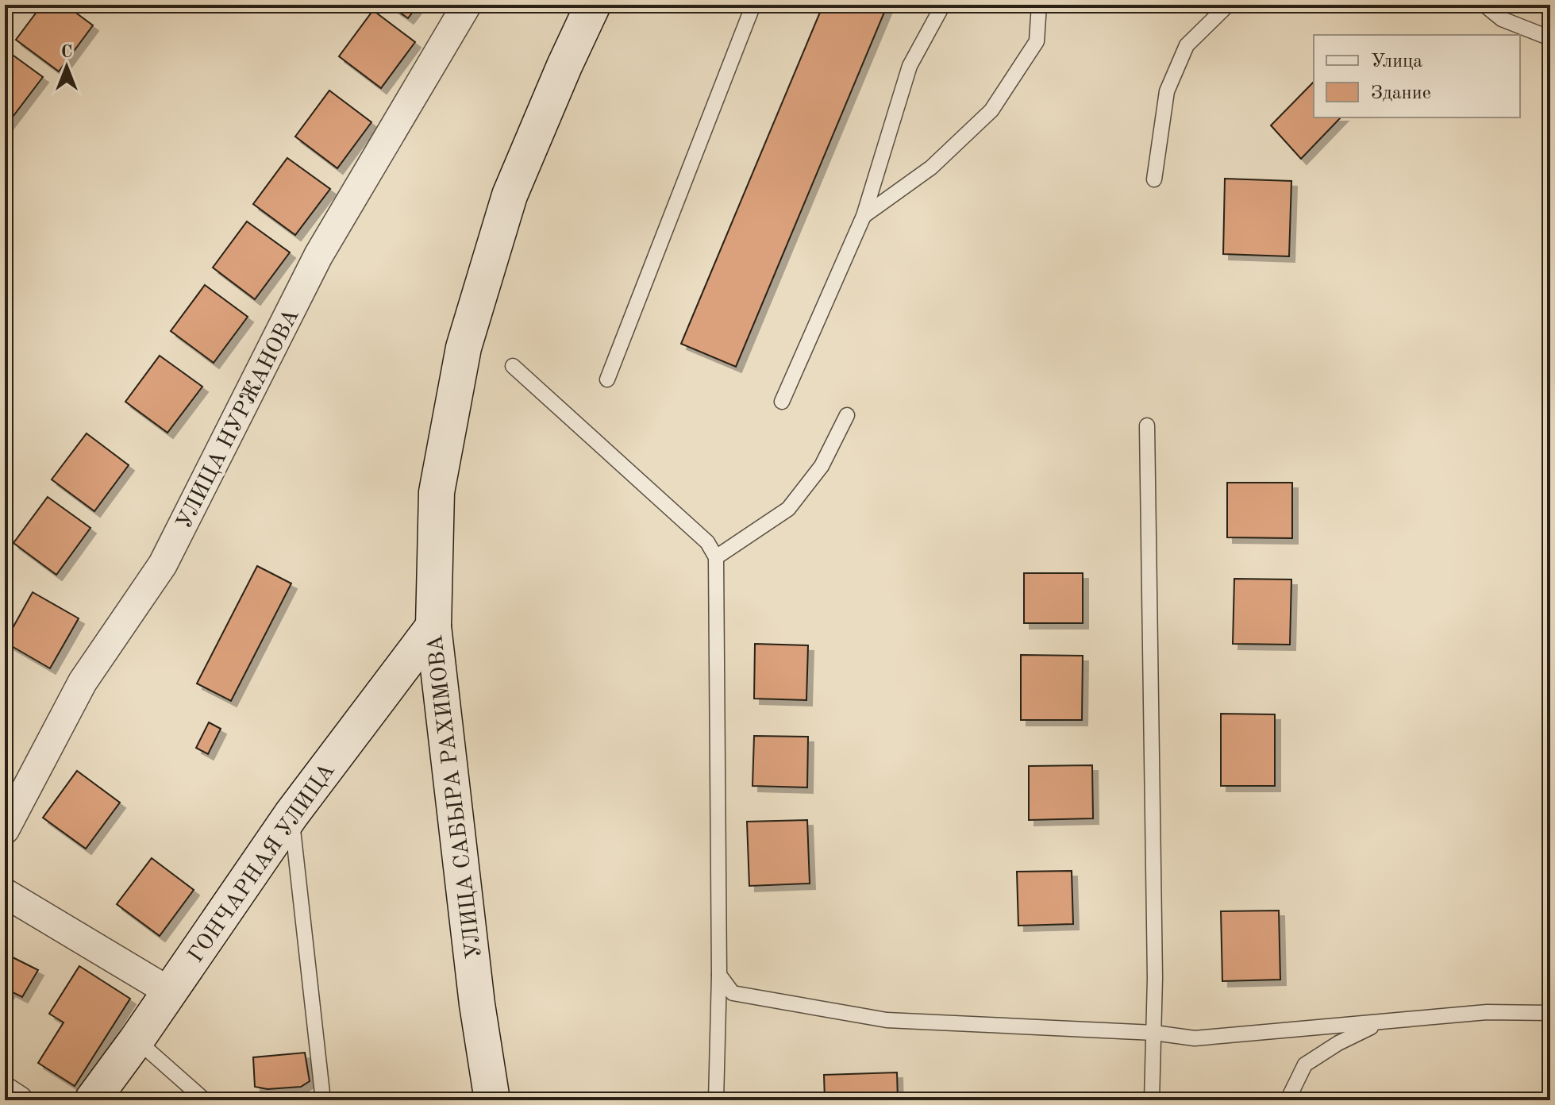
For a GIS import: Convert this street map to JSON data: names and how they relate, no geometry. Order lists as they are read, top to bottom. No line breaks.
{"streets":{"main road":["УЛИЦА САБЫРА РАХИМОВА","ГОНЧАРНАЯ УЛИЦА"],"street":["УЛИЦА НУРЖАНОВА"]},"crossings":[["УЛИЦА САБЫРА РАХИМОВА","ГОНЧАРНАЯ УЛИЦА"]],"legend":["Улица","Здание"],"north":"top"}
